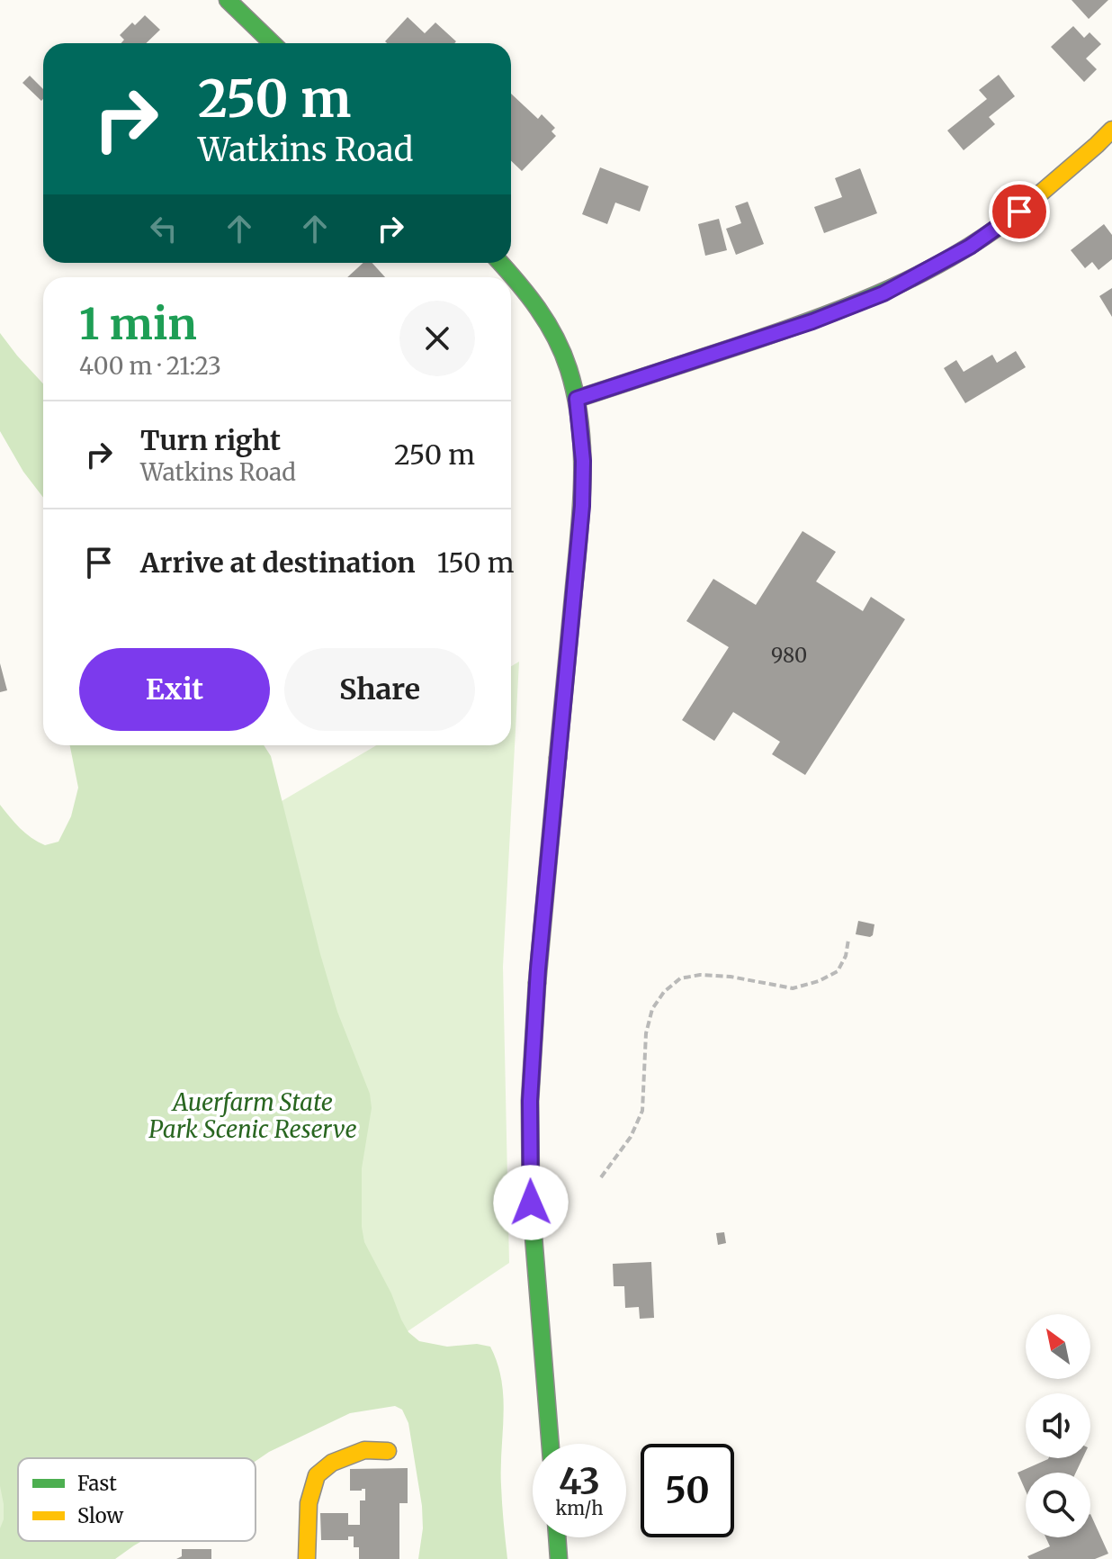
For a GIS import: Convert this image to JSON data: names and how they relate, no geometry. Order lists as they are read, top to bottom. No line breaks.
{"parks":["Auerfarm State Park Scenic Reserve"],"house_numbers":["980"],"legend":["Fast","Slow"],"north":"top left","page":{"turn":["250 m","Watkins Road"],"heading":["1 min","400 m · 21:23"],"list":[{"name":"Turn right","note":"Watkins Road","value":"250 m"},{"name":"Arrive at destination","value":"150 m"}],"buttons":["Exit","Share"],"speed":"43 km/h","limit":"50"}}
